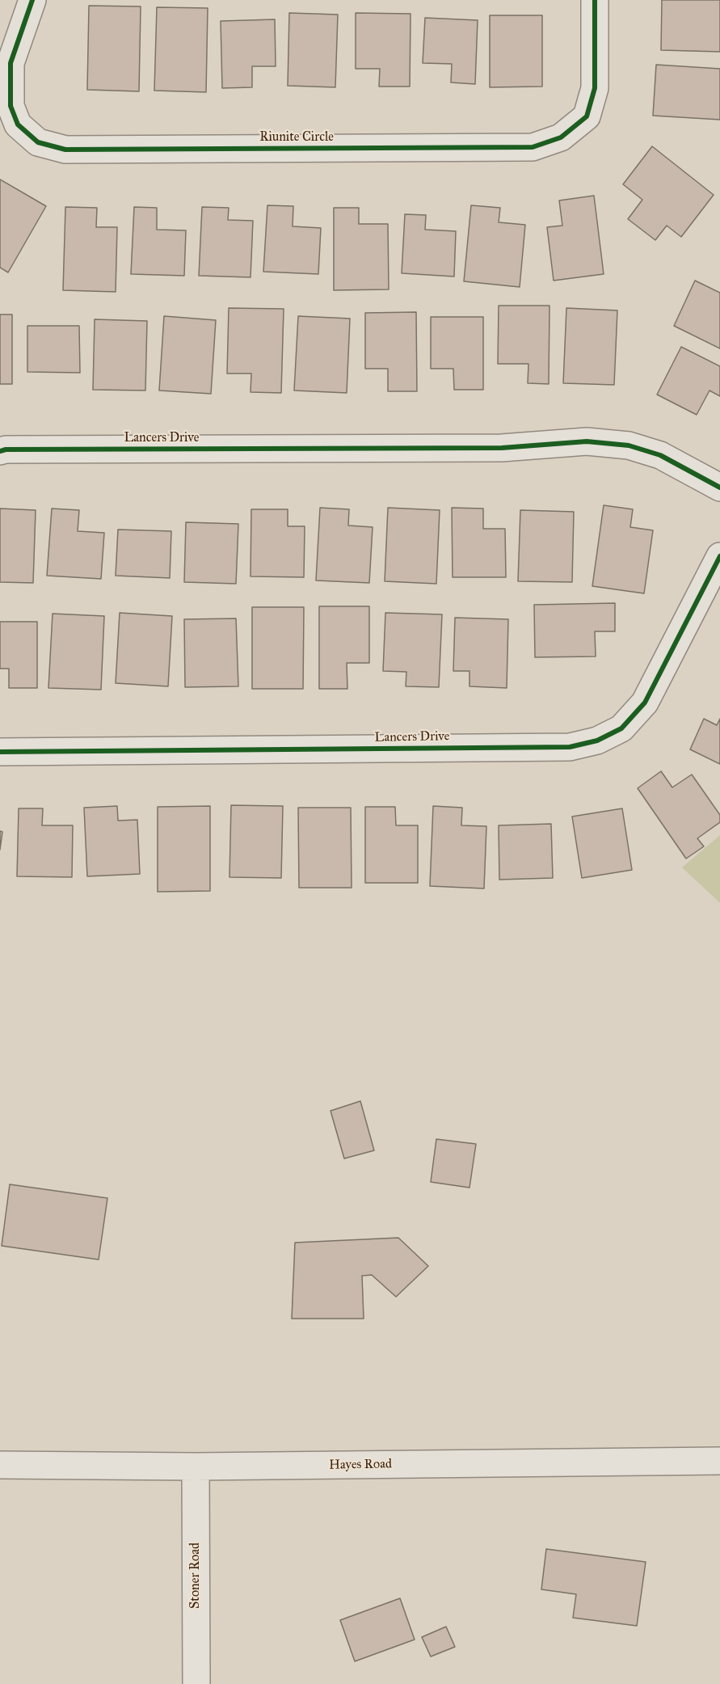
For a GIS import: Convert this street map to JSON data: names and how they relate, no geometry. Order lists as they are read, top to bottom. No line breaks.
{"streets":{"street":["Riunite Circle","Lancers Drive","Hayes Road","Stoner Road"]},"crossings":[["Hayes Road","Stoner Road"]]}
